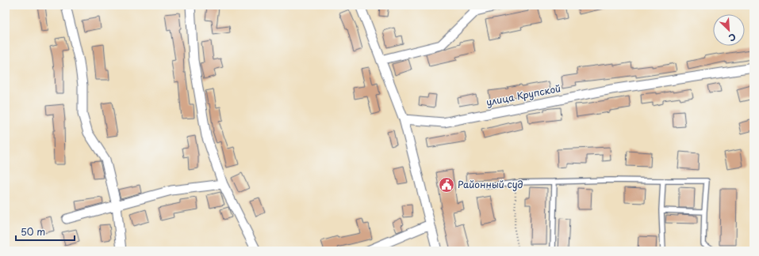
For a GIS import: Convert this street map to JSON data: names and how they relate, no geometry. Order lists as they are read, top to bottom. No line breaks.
{"streets":{"street":["улица Крупской"]},"places":{"public building":["Районный суд"]},"scale_bar":"50 m","north":"bottom right"}
